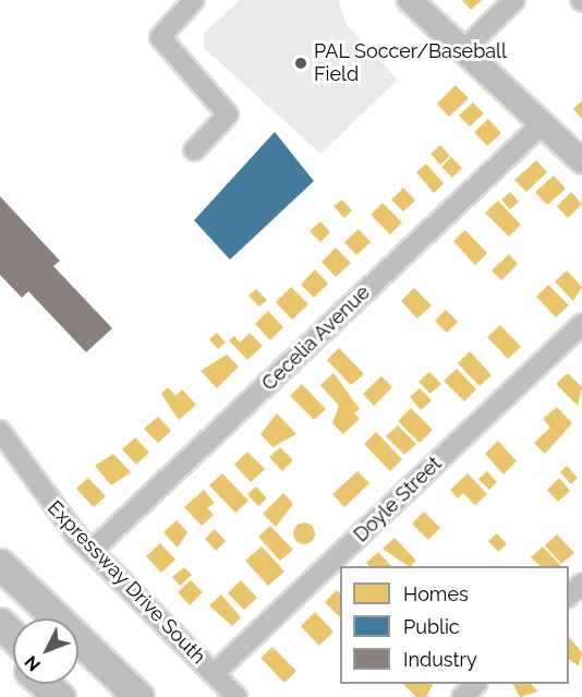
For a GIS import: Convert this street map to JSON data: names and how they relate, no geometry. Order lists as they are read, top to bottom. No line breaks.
{"streets":{"street":["Cecelia Avenue","Doyle Street","Expressway Drive South"]},"crossings":[["Cecelia Avenue","Expressway Drive South"],["Doyle Street","Expressway Drive South"]],"places":["PAL Soccer/Baseball Field"],"legend":["Homes","Public","Industry"],"north":"bottom left"}
